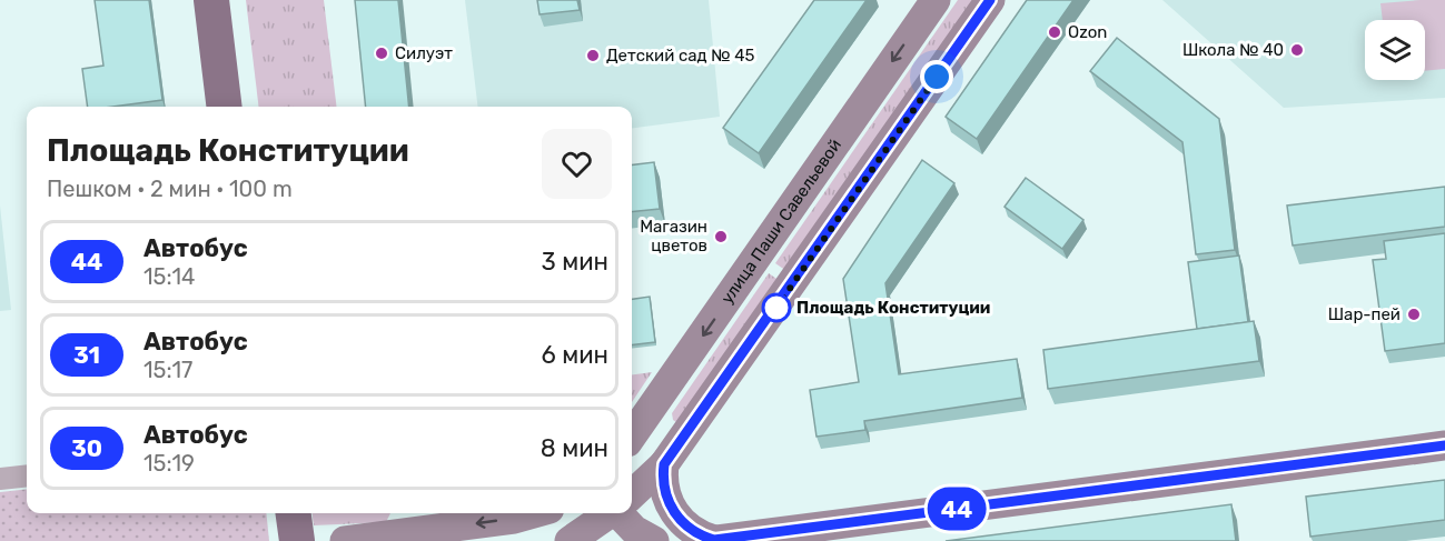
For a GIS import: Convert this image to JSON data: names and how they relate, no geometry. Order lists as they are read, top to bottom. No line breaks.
{"streets":{"main road":["улица Паши Савельевой"]},"places":["Ozon","Школа № 40","Силуэт","Детский сад № 45","Магазин цветов","Площадь Конституции","Шар-пей"],"lines":["bus line 44"],"page":{"on_map":"44","heading":["Площадь Конституции","Пешком · 2 мин · 100 m"],"list":[{"mark":"44","name":"Автобус","note":"15:14","value":"3 мин"},{"mark":"31","name":"Автобус","note":"15:17","value":"6 мин"},{"mark":"30","name":"Автобус","note":"15:19","value":"8 мин"}]}}
